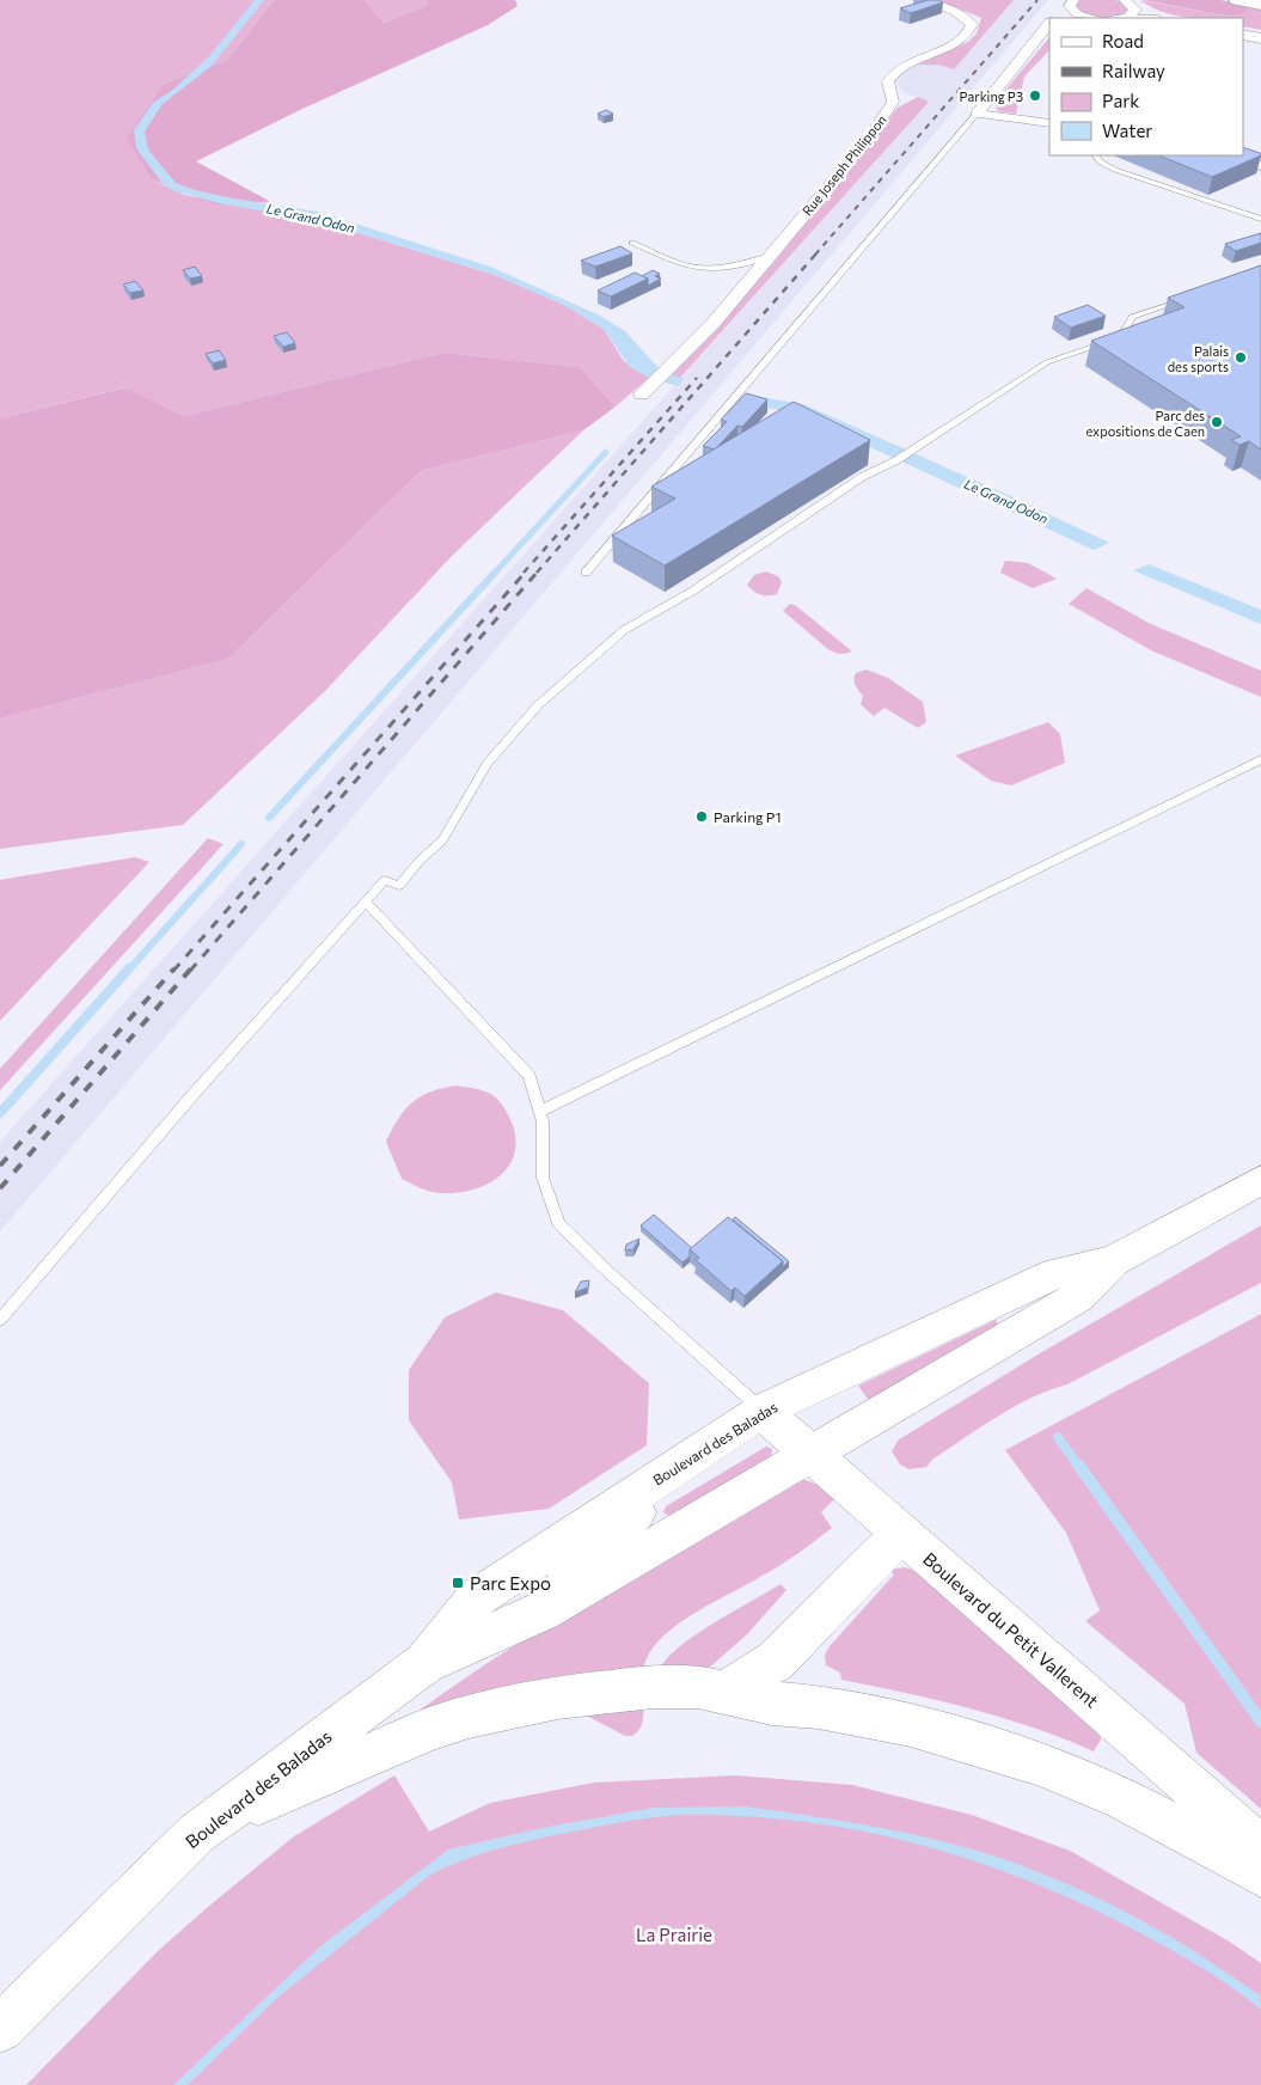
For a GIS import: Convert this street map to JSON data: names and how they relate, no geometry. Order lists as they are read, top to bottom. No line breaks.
{"streets":{"main road":["Boulevard des Baladas","Boulevard du Petit Vallerent"],"street":["Rue Joseph Philippon"]},"crossings":[["Boulevard des Baladas","Boulevard du Petit Vallerent"]],"water":["Le Grand Odon"],"parks":["La Prairie"],"places":{"other":["Parking P3","Palais des sports","Parc des expositions de Caen","Parking P1"],"transit":["Parc Expo"]},"legend":["Road","Railway","Park","Water"]}
